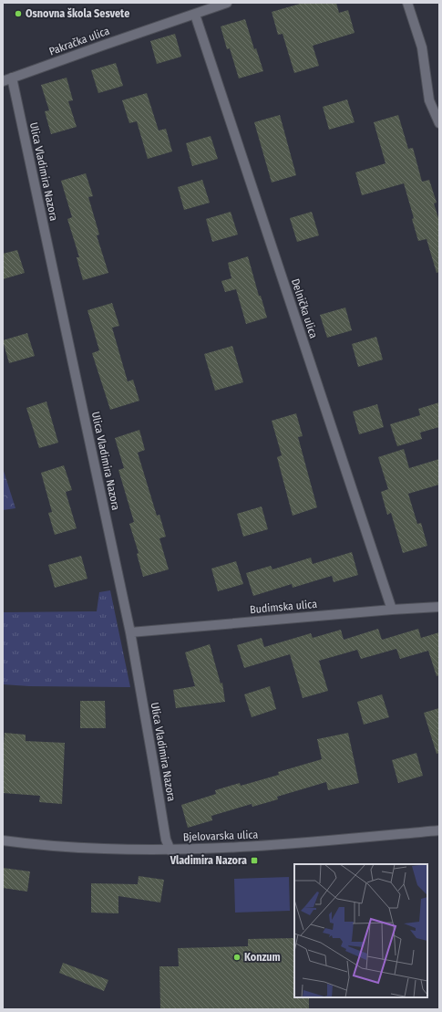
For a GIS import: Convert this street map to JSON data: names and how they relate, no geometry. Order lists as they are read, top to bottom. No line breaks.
{"streets":{"street":["Pakračka ulica","Ulica Vladimira Nazora","Delnička ulica","Budimska ulica","Bjelovarska ulica"]},"crossings":[["Pakračka ulica","Ulica Vladimira Nazora"],["Pakračka ulica","Delnička ulica"],["Ulica Vladimira Nazora","Budimska ulica"],["Ulica Vladimira Nazora","Bjelovarska ulica"],["Delnička ulica","Budimska ulica"]],"places":{"other":["Osnovna škola Sesvete","Konzum"],"transit":["Vladimira Nazora"]}}
